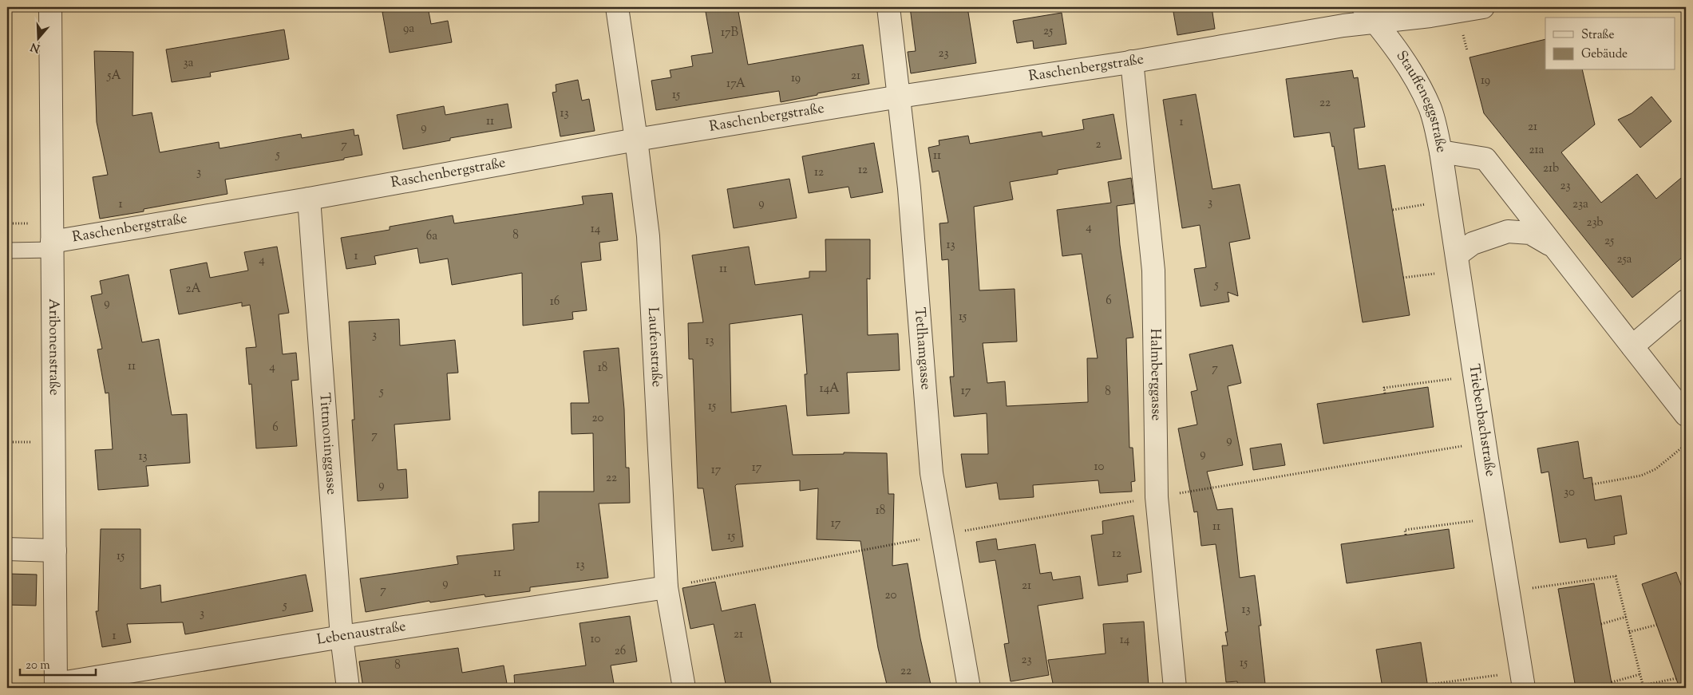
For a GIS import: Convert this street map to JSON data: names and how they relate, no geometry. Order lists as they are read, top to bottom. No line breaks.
{"streets":{"street":["Raschenbergstraße","Stauffeneggstraße","Aribonenstraße","Laufenstraße","Tetlhamgasse","Halmberggasse","Triebenbachstraße","Tittmoninggasse","Lebenaustraße"]},"crossings":[["Raschenbergstraße","Stauffeneggstraße"],["Raschenbergstraße","Aribonenstraße"],["Raschenbergstraße","Laufenstraße"],["Raschenbergstraße","Tetlhamgasse"],["Raschenbergstraße","Halmberggasse"],["Raschenbergstraße","Tittmoninggasse"],["Stauffeneggstraße","Triebenbachstraße"],["Aribonenstraße","Lebenaustraße"],["Laufenstraße","Lebenaustraße"],["Tittmoninggasse","Lebenaustraße"]],"house_numbers":["9a","25","17B","23","3a","5A","21","19","19","17A","15","22","13","11","1","21","9","2","7","21a","5","11","21b","12","3","12","23","3","9","1","23a","23b","4","14","8","6a","25","13","1","25a","4","11","5","2A","6","16","9","15","3","13","11","4","18","7","14A","17","5","8","15","20","6","7","9","9","13","10","17","17","22","9","30","18","17","11","15","12","15","13","11","9","21","7","20","5","13","3","21","1","10","14","26","23","15","8","22"],"legend":["Straße","Gebäude"],"scale_bar":"20 m","north":"bottom"}
